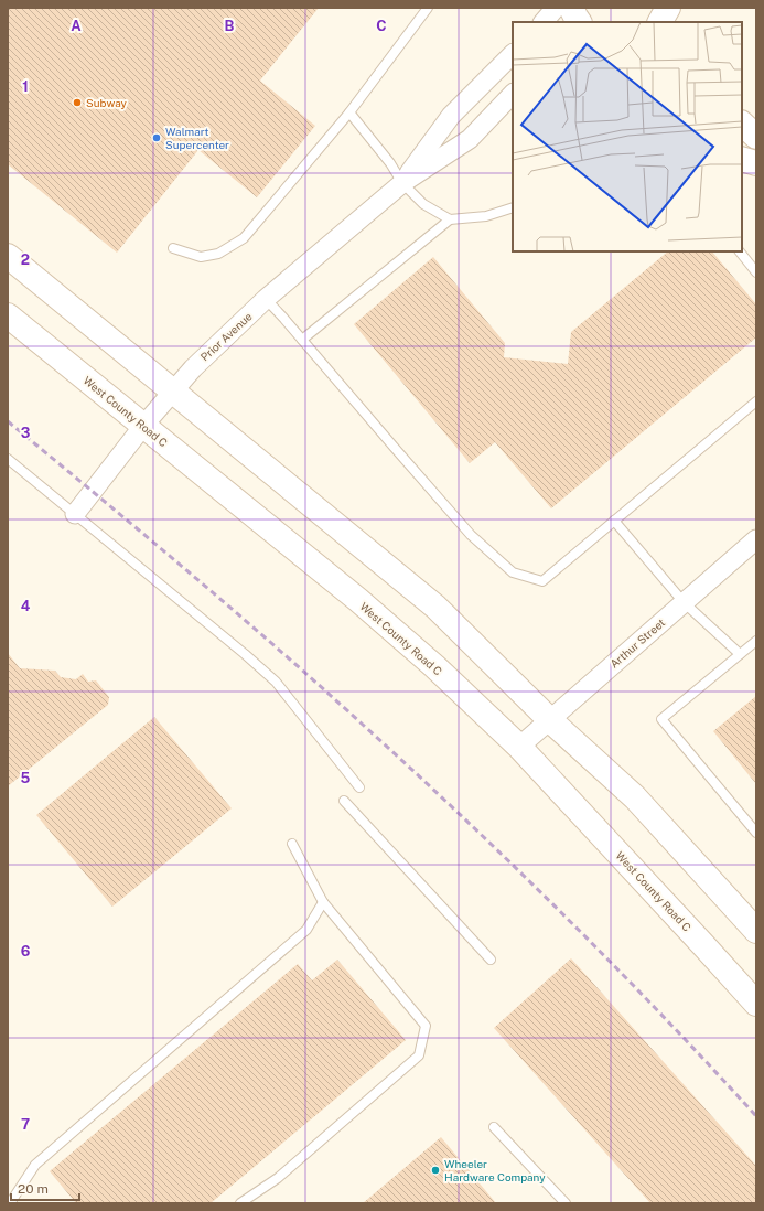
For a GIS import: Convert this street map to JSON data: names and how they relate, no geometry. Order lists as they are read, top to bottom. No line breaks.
{"streets":{"main road":["West County Road C"],"street":["Prior Avenue","Arthur Street"]},"crossings":[["Prior Avenue","West County Road C"],["West County Road C","Arthur Street"]],"places":["Subway","Walmart Supercenter","Wheeler Hardware Company"],"scale_bar":"20 m","grid":{"columns":["A","B","C"],"rows":["1","2","3","4","5","6","7"]}}
